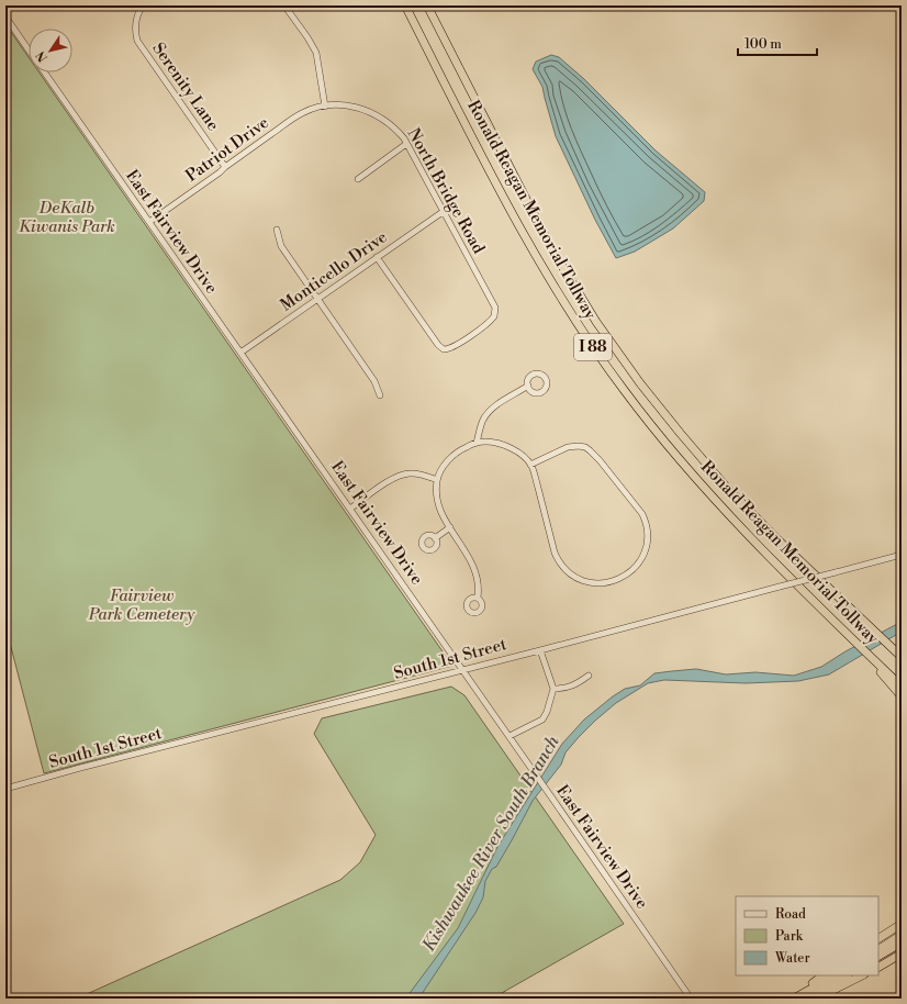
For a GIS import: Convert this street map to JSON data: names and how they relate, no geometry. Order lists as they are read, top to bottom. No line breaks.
{"streets":{"highway":["Ronald Reagan Memorial Tollway","I 88"],"street":["Serenity Lane","Patriot Drive","North Bridge Road","East Fairview Drive","Monticello Drive","South 1st Street"]},"crossings":[["Serenity Lane","Patriot Drive"],["Patriot Drive","North Bridge Road"],["Patriot Drive","East Fairview Drive"],["North Bridge Road","Monticello Drive"],["East Fairview Drive","Monticello Drive"],["East Fairview Drive","South 1st Street"]],"water":["Kishwaukee River South Branch"],"parks":["DeKalb Kiwanis Park","Fairview Park Cemetery"],"legend":["Road","Park","Water"],"scale_bar":"100 m","north":"bottom left"}
